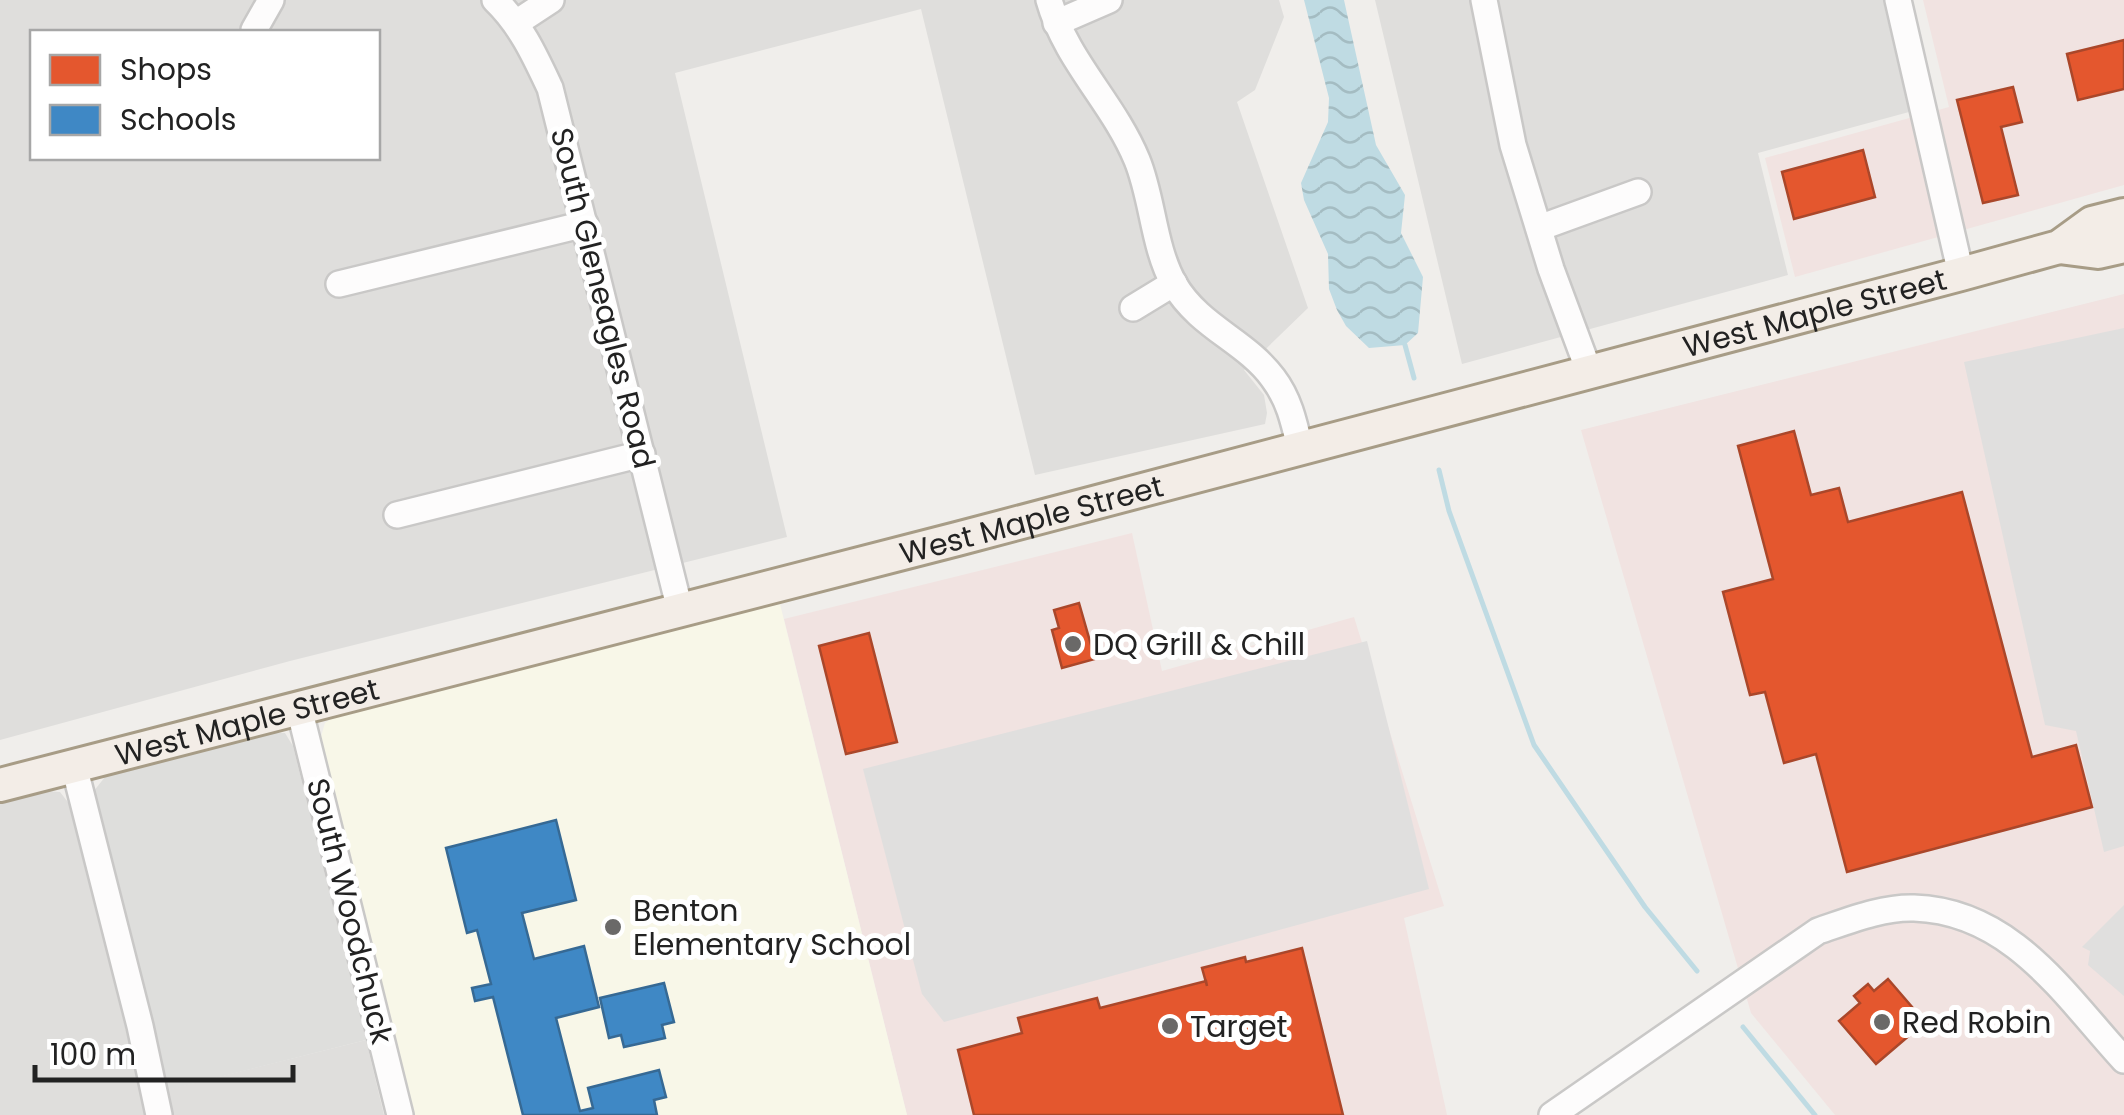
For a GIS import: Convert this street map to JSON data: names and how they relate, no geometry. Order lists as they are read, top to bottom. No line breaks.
{"streets":{"main road":["West Maple Street"],"street":["South Gleneagles Road","South Woodchuck"]},"crossings":[["South Gleneagles Road","West Maple Street"],["West Maple Street","South Woodchuck"]],"places":["DQ Grill & Chill","Benton Elementary School","Red Robin","Target"],"legend":["Shops","Schools"],"scale_bar":"100 m"}
